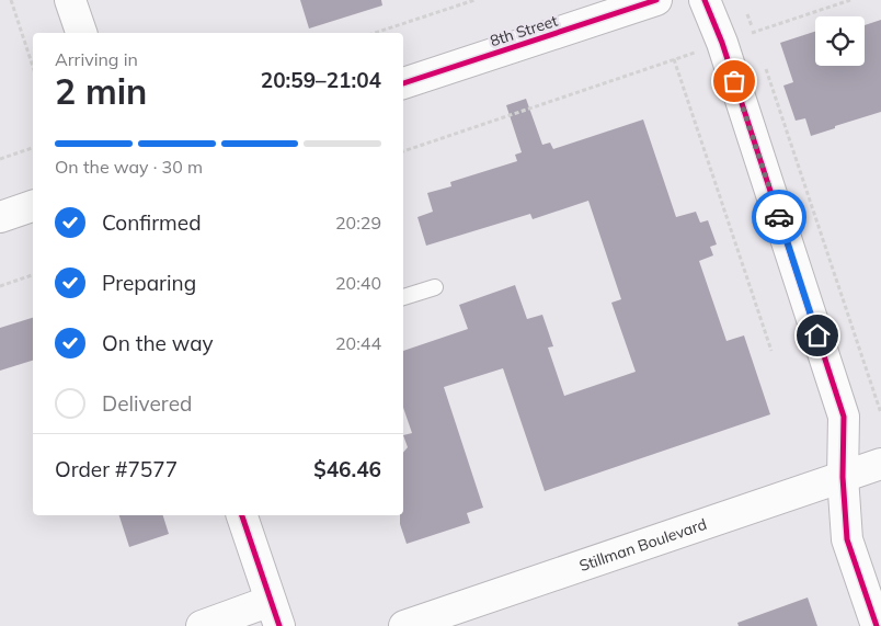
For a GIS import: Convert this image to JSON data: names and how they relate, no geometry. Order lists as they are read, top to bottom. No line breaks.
{"streets":{"street":["8th Street","Stillman Boulevard"]},"page":{"heading":["2 min","Arriving in","20:59–21:04"],"panel":["Order #7577","$46.46"],"bar":"On the way · 30 m","list":[["Confirmed","20:29"],["Preparing","20:40"],["On the way","20:44"],"Delivered"]}}
